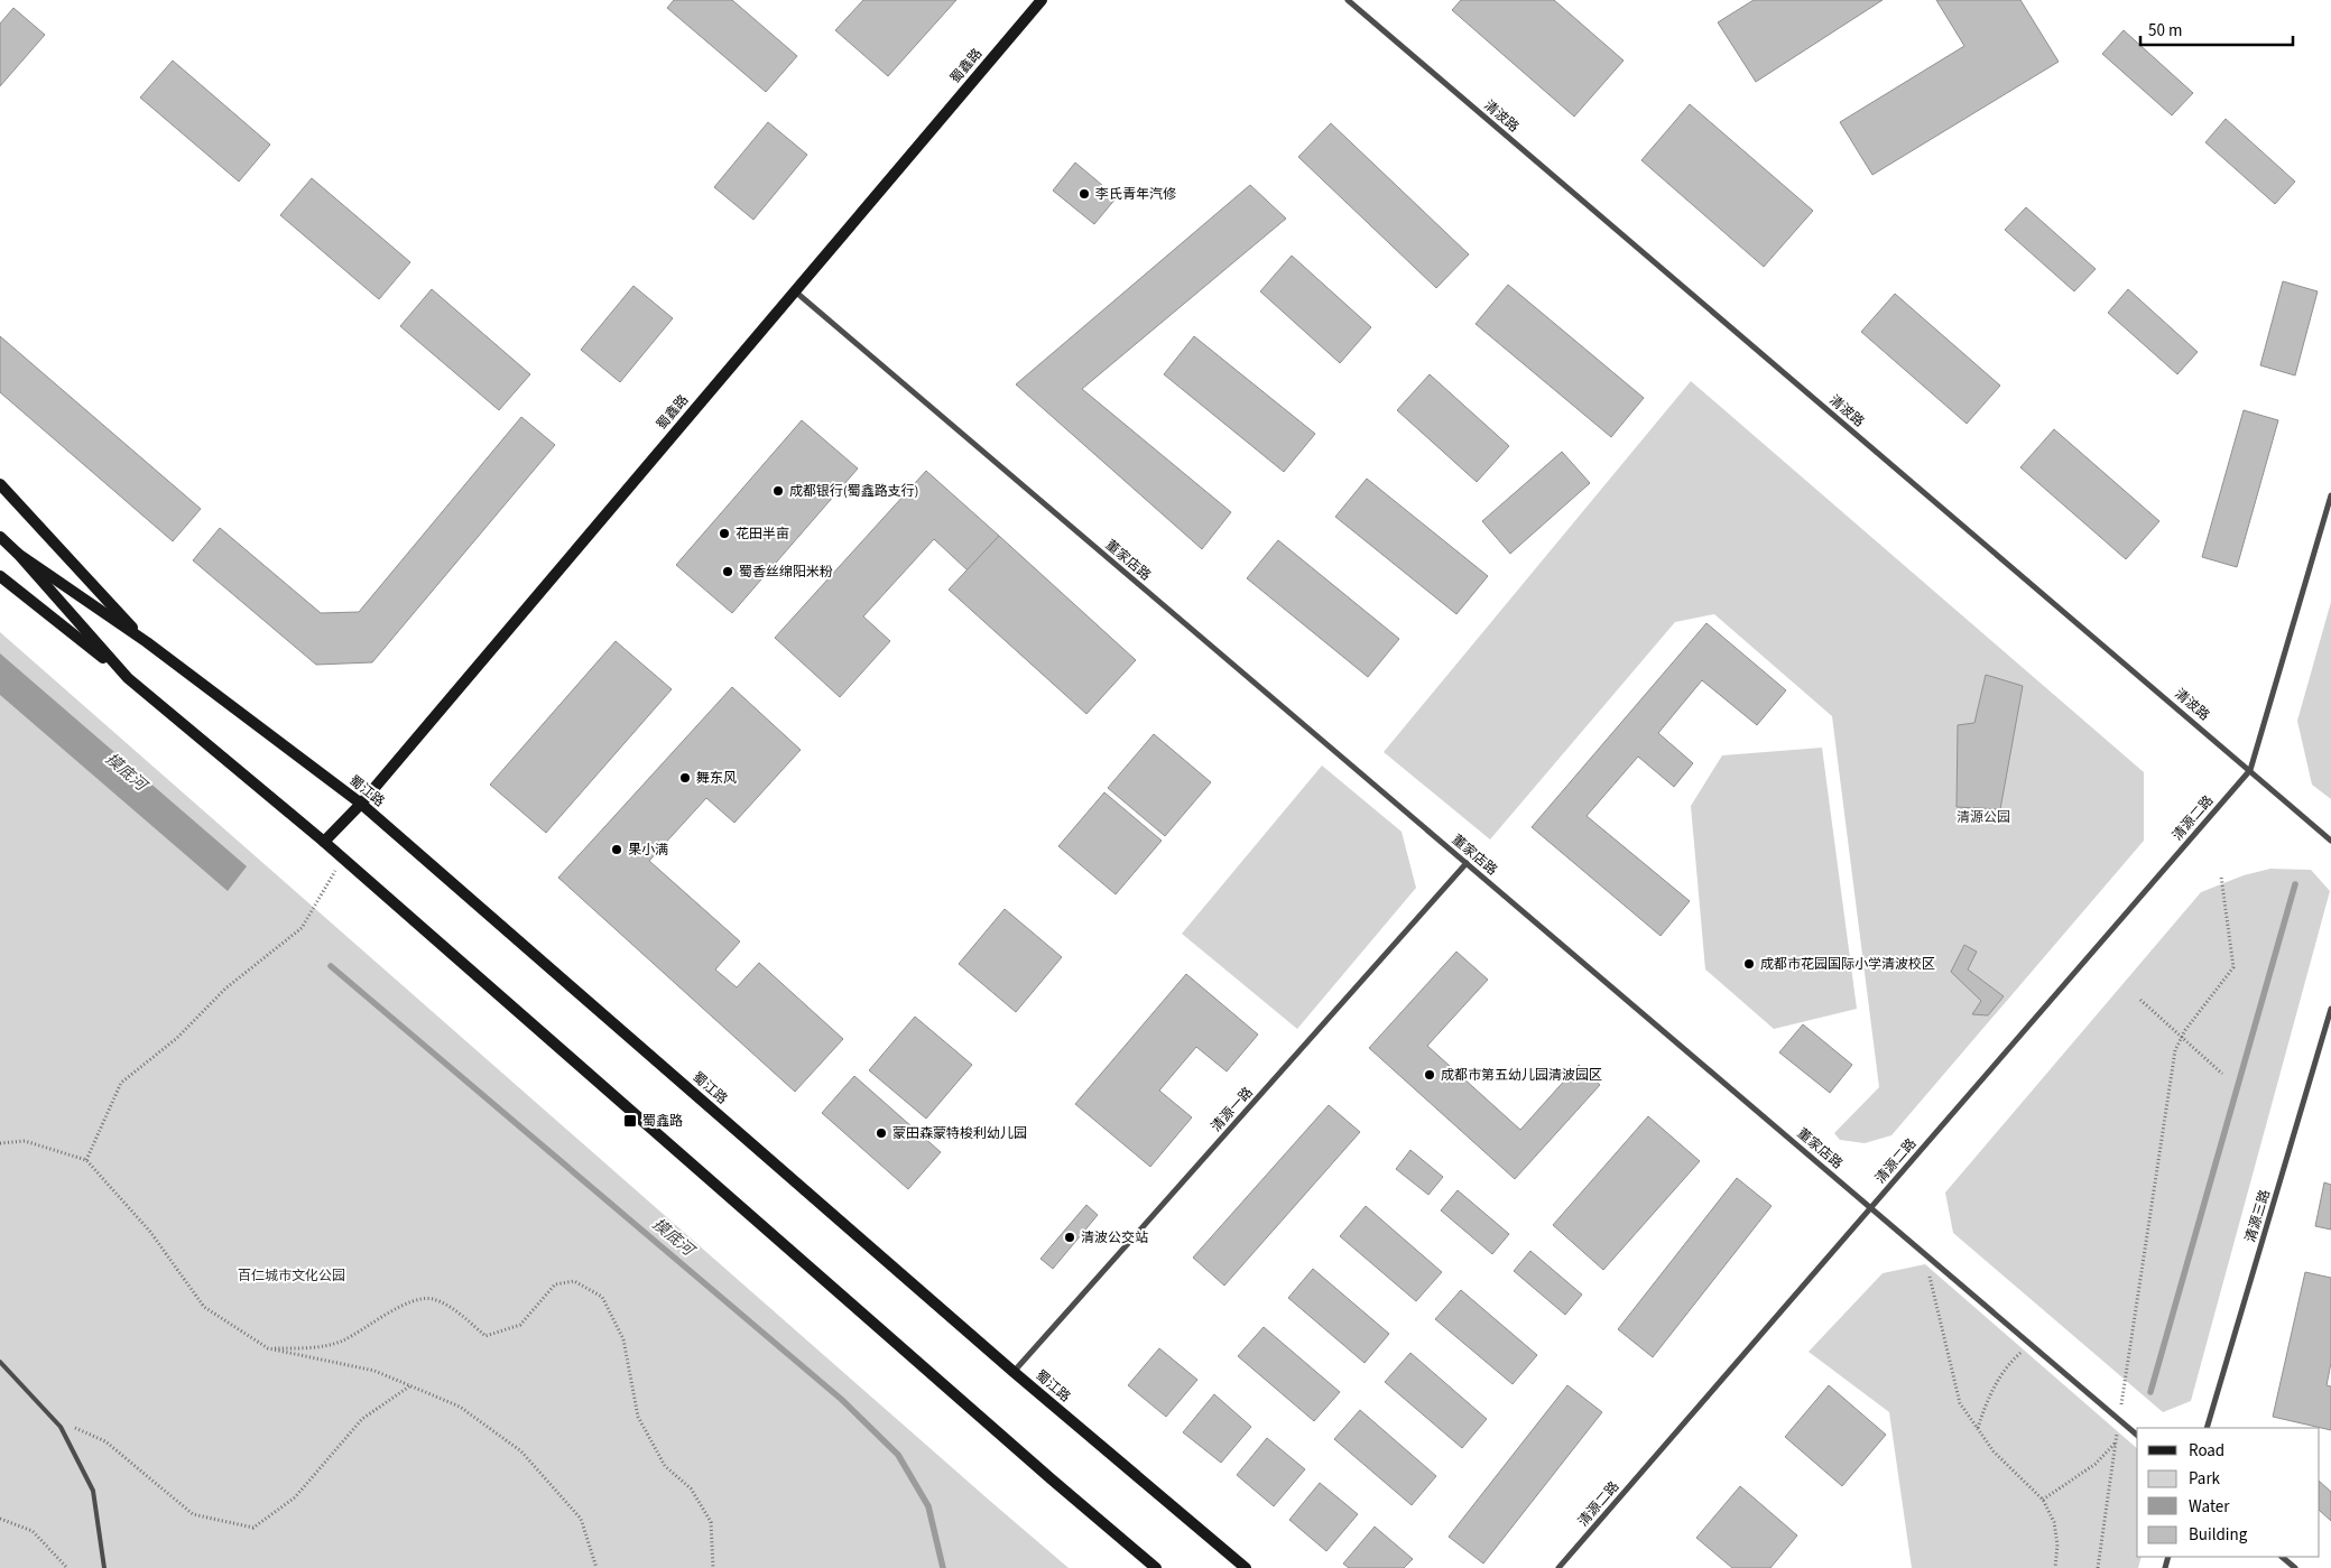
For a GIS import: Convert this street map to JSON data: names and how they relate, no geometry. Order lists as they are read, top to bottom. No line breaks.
{"streets":{"street":["蜀鑫路","清波路","董家店路","蜀江路","清源二路","清源一路","清源三路"]},"crossings":[["蜀鑫路","董家店路"],["蜀鑫路","蜀江路"],["清波路","清源二路"],["董家店路","清源二路"],["董家店路","清源一路"],["蜀江路","清源一路"]],"water":["摸底河"],"parks":["清源公园","百仁城市文化公园"],"places":{"other":["李氏青年汽修","成都银行(蜀鑫路支行)","花田半亩","蜀香丝绵阳米粉","舞东风","果小满","成都市花园国际小学清波校区","成都市第五幼儿园清波园区","蒙田森蒙特梭利幼儿园","清波公交站"],"transit":["蜀鑫路"]},"legend":["Road","Park","Water","Building"],"scale_bar":"50 m"}
